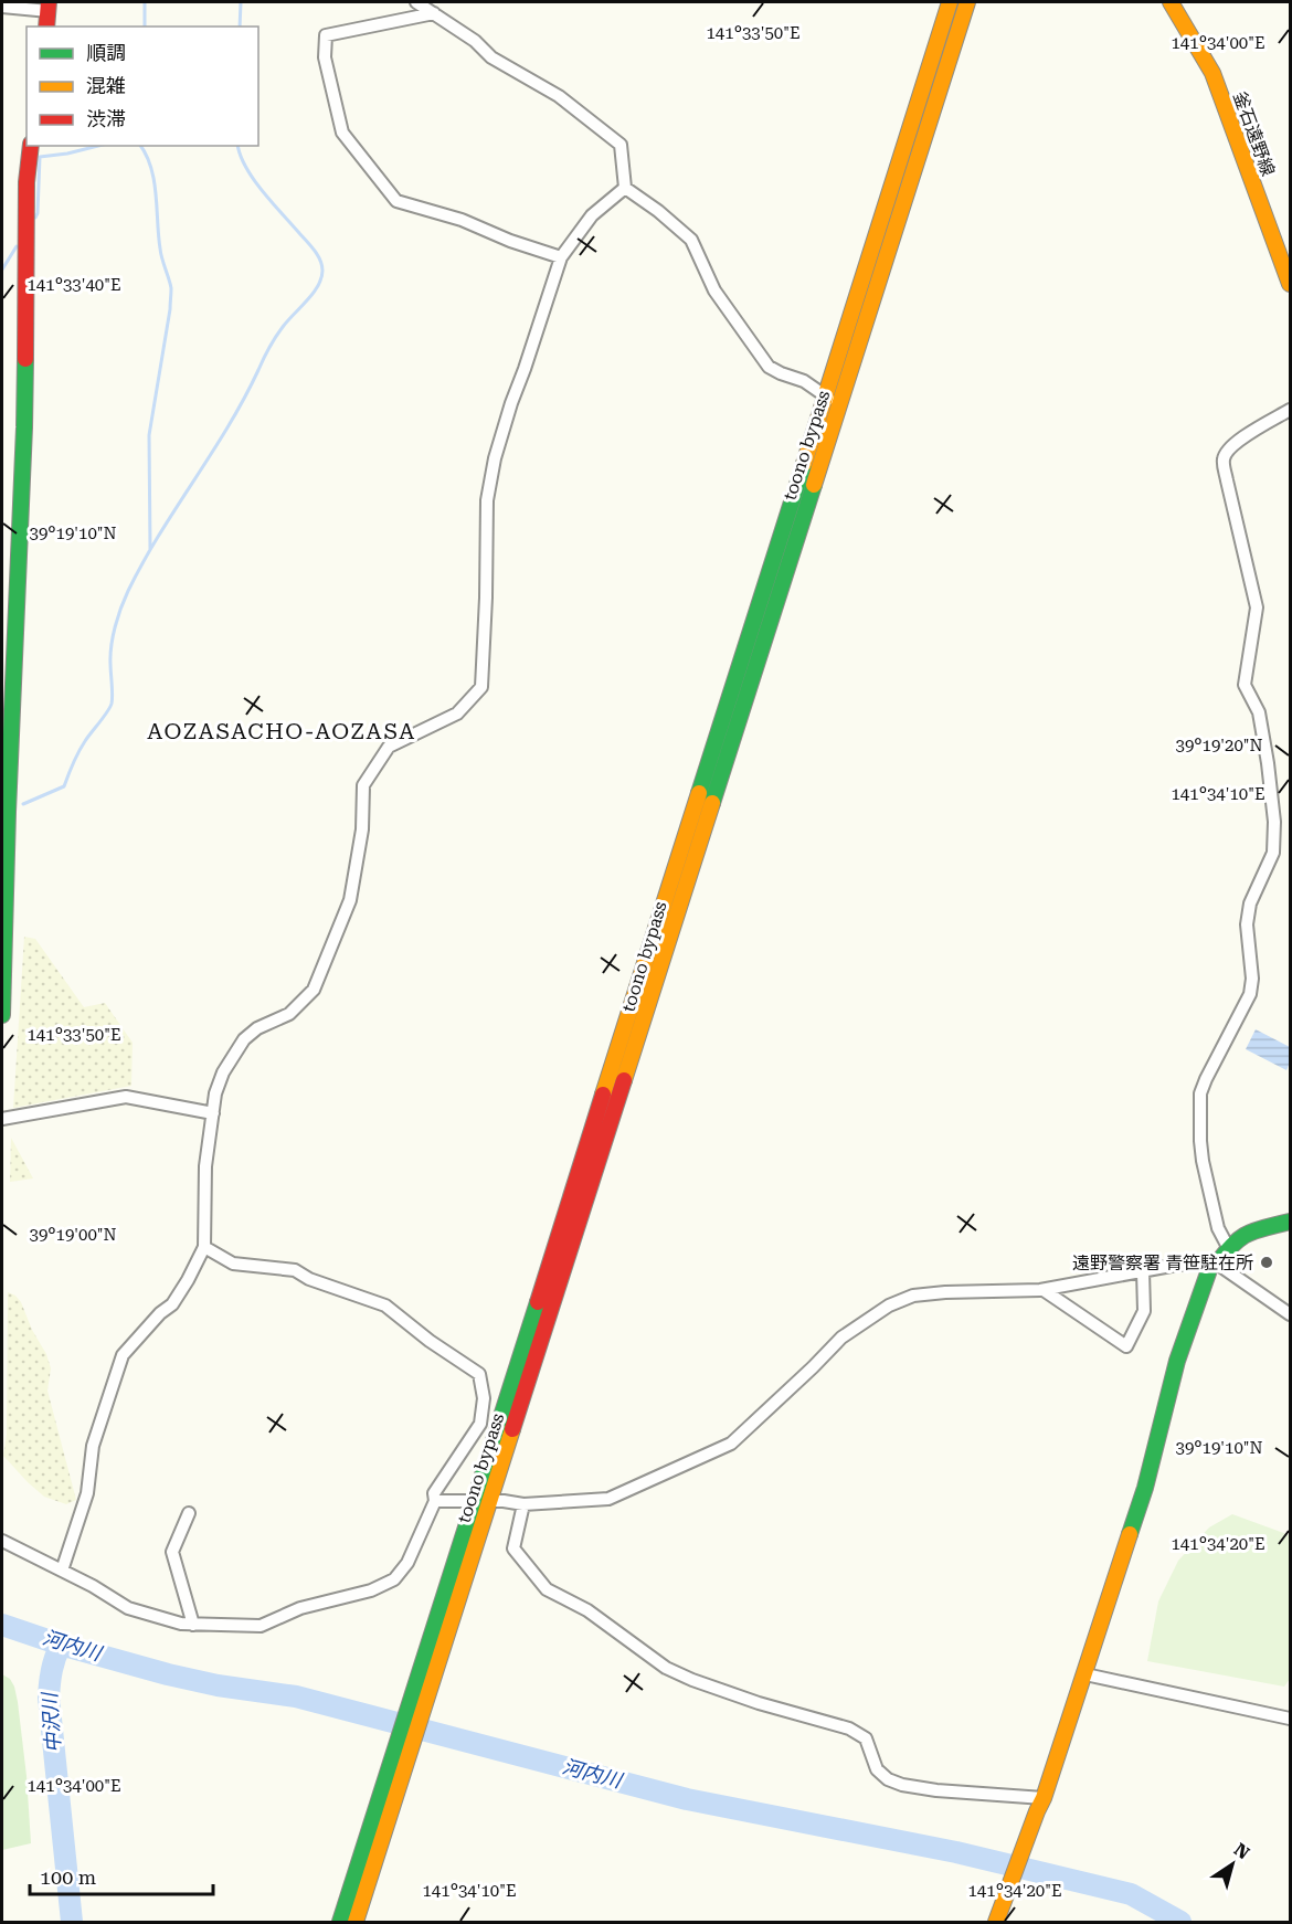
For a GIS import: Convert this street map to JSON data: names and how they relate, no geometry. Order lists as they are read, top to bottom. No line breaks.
{"streets":{"main road":["釜石遠野線","toono bypass"]},"districts":["AOZASACHO-AOZASA"],"water":["河内川","中沢川"],"places":["遠野警察署 青笹駐在所"],"legend":["順調","混雑","渋滞"],"scale_bar":"100 m","north":"top right","coordinates":["141°33'50\"E","141°34'00\"E","141°33'40\"E","39°19'10\"N","39°19'20\"N","141°34'10\"E","39°19'00\"N","141°34'20\"E"]}
